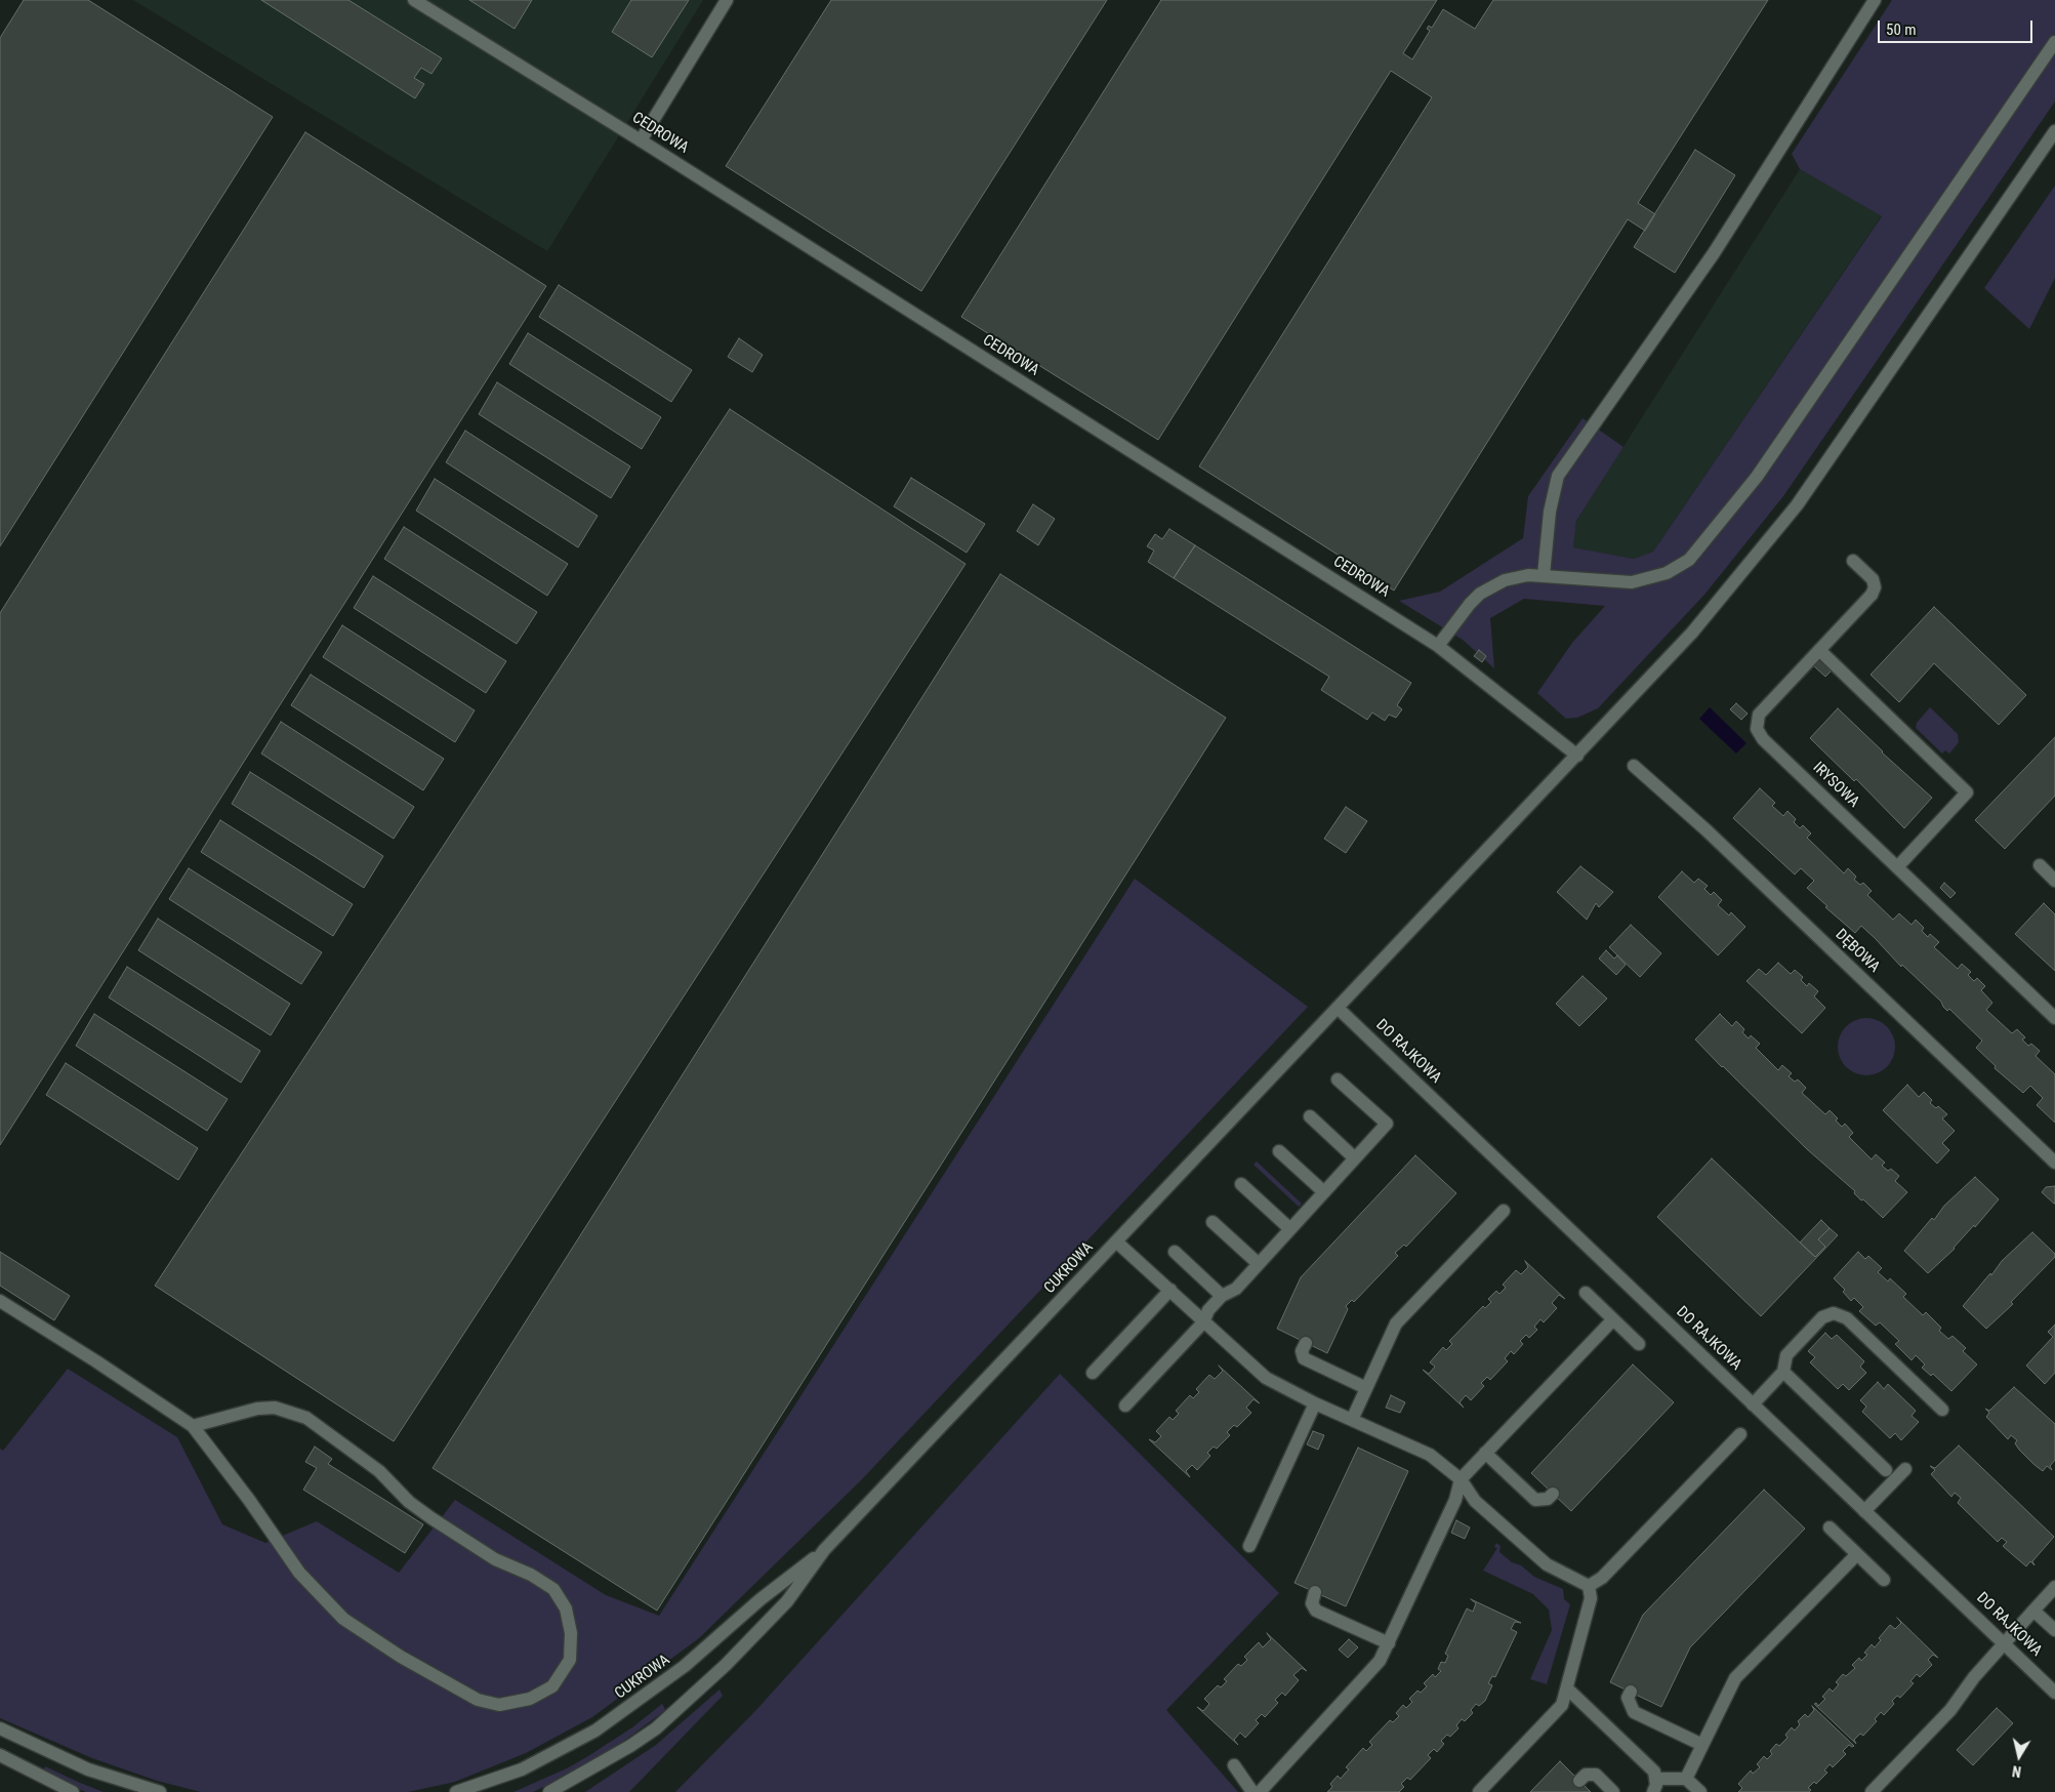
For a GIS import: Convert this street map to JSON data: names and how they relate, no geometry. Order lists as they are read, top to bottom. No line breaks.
{"streets":{"street":["CEDROWA","IRYSOWA","DĘBOWA","DO RAJKOWA","CUKROWA"]},"crossings":[["CEDROWA","CUKROWA"],["DO RAJKOWA","CUKROWA"]],"scale_bar":"50 m","north":"bottom"}
